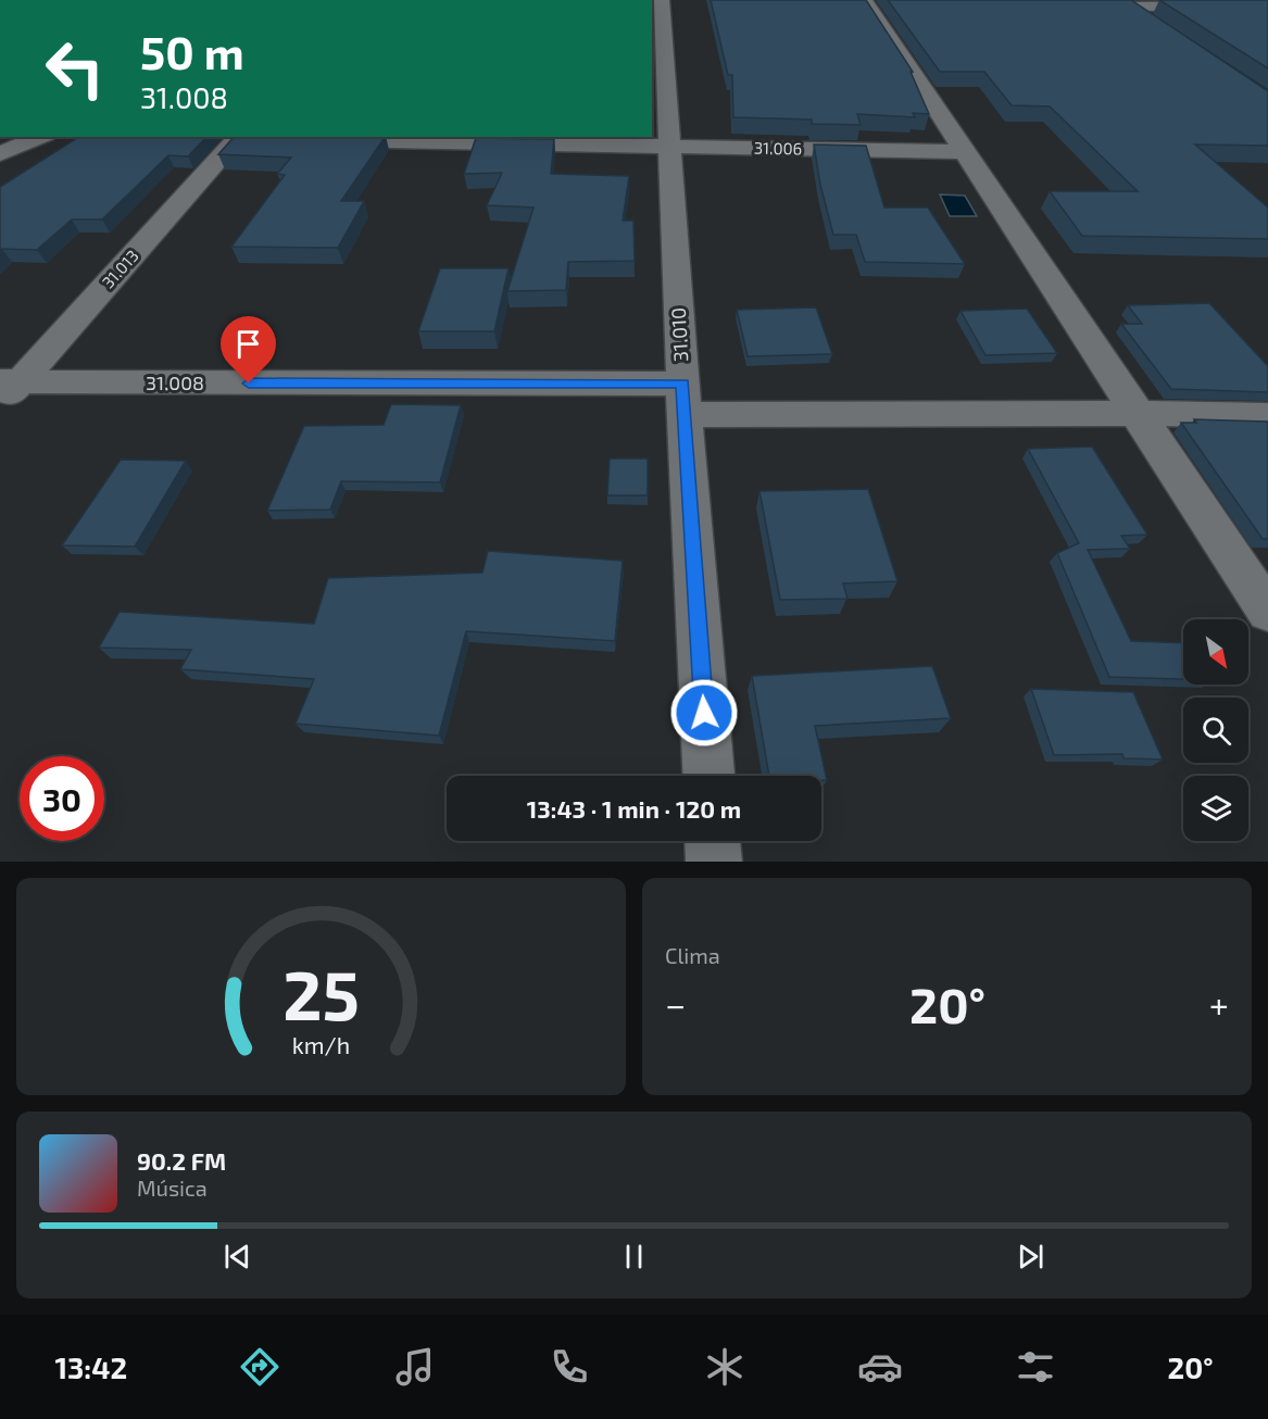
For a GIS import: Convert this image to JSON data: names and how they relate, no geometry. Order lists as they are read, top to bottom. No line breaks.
{"streets":{"street":["31.006","31.013","31.010","31.008"]},"crossings":[["31.006","31.010"],["31.013","31.008"],["31.010","31.008"]],"north":"bottom right","page":{"turn":["50 m","31.008"],"limit":"30","trip":"13:43 · 1 min · 120 m","tile":"Clima","heat":["−","20°","+"],"song":["90.2 FM","Música"],"tabs":["13:42","20°"],"gauge":["25","km/h"]}}
